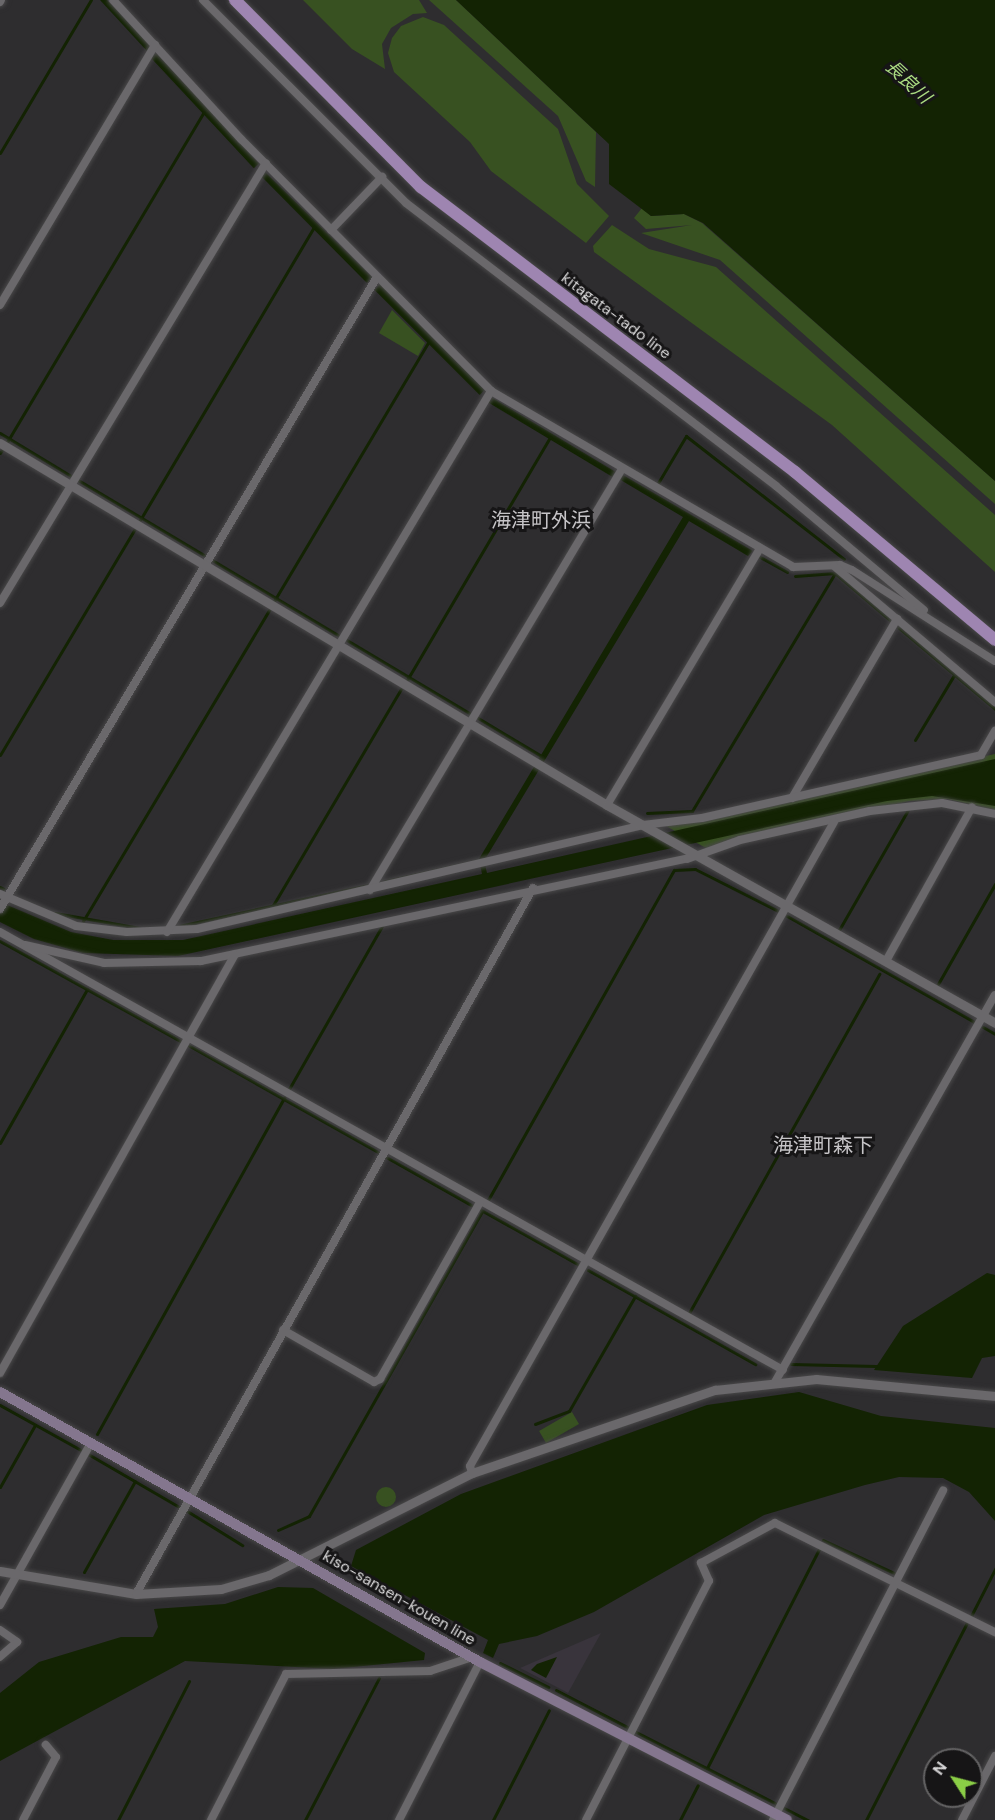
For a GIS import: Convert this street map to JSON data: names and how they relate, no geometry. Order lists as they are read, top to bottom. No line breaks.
{"streets":{"main road":["kitagata-tado line","kiso-sansen-kouen line"]},"districts":["海津町外浜","海津町森下"],"water":["長良川"],"north":"top left"}
